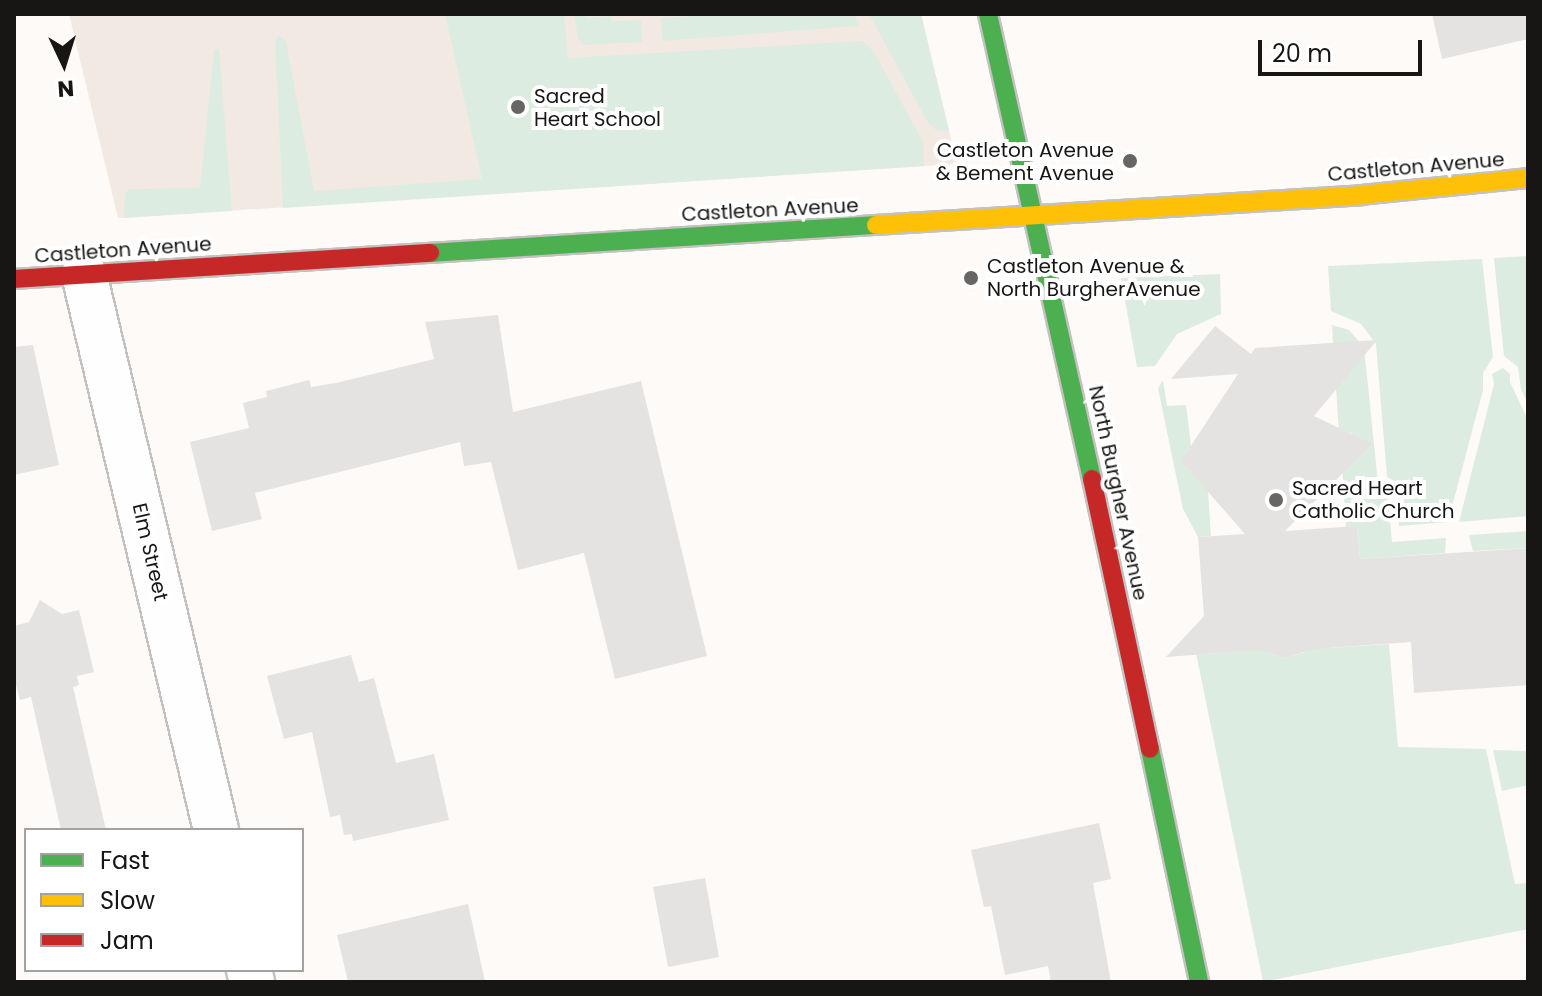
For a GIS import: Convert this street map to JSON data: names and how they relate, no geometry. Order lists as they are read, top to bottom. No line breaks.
{"streets":{"street":["Castleton Avenue","North Burgher Avenue","Elm Street"]},"crossings":[["Castleton Avenue","North Burgher Avenue"],["Castleton Avenue","Elm Street"]],"places":["Sacred Heart School","Castleton Avenue & Bement Avenue","Castleton Avenue & North BurgherAvenue","Sacred Heart Catholic Church"],"legend":["Fast","Slow","Jam"],"scale_bar":"20 m","north":"bottom"}
